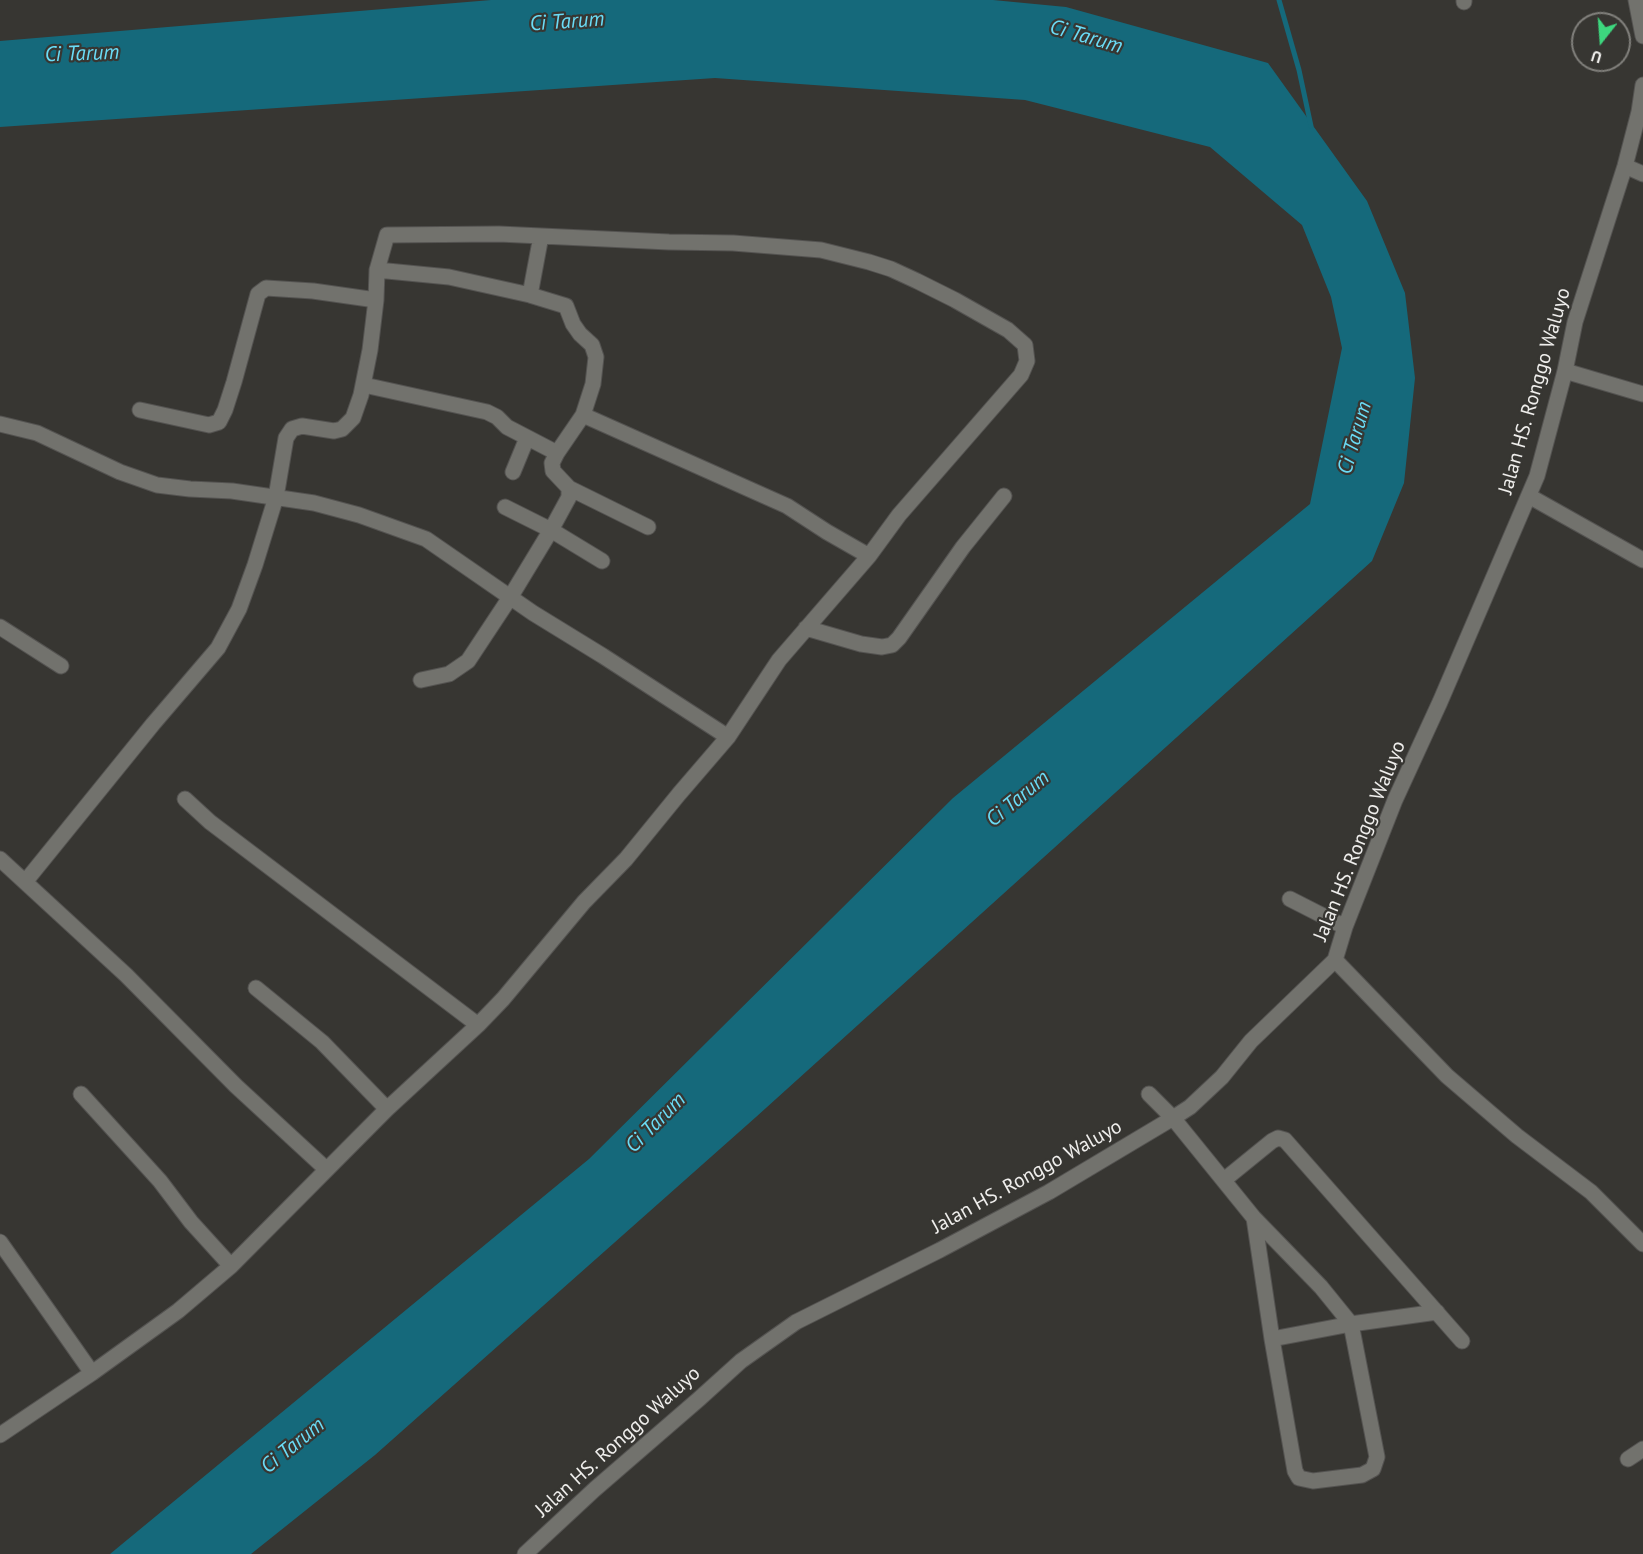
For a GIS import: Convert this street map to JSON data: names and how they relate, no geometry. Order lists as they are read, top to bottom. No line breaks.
{"streets":{"street":["Jalan HS. Ronggo Waluyo"]},"water":["Ci Tarum"],"north":"bottom"}
